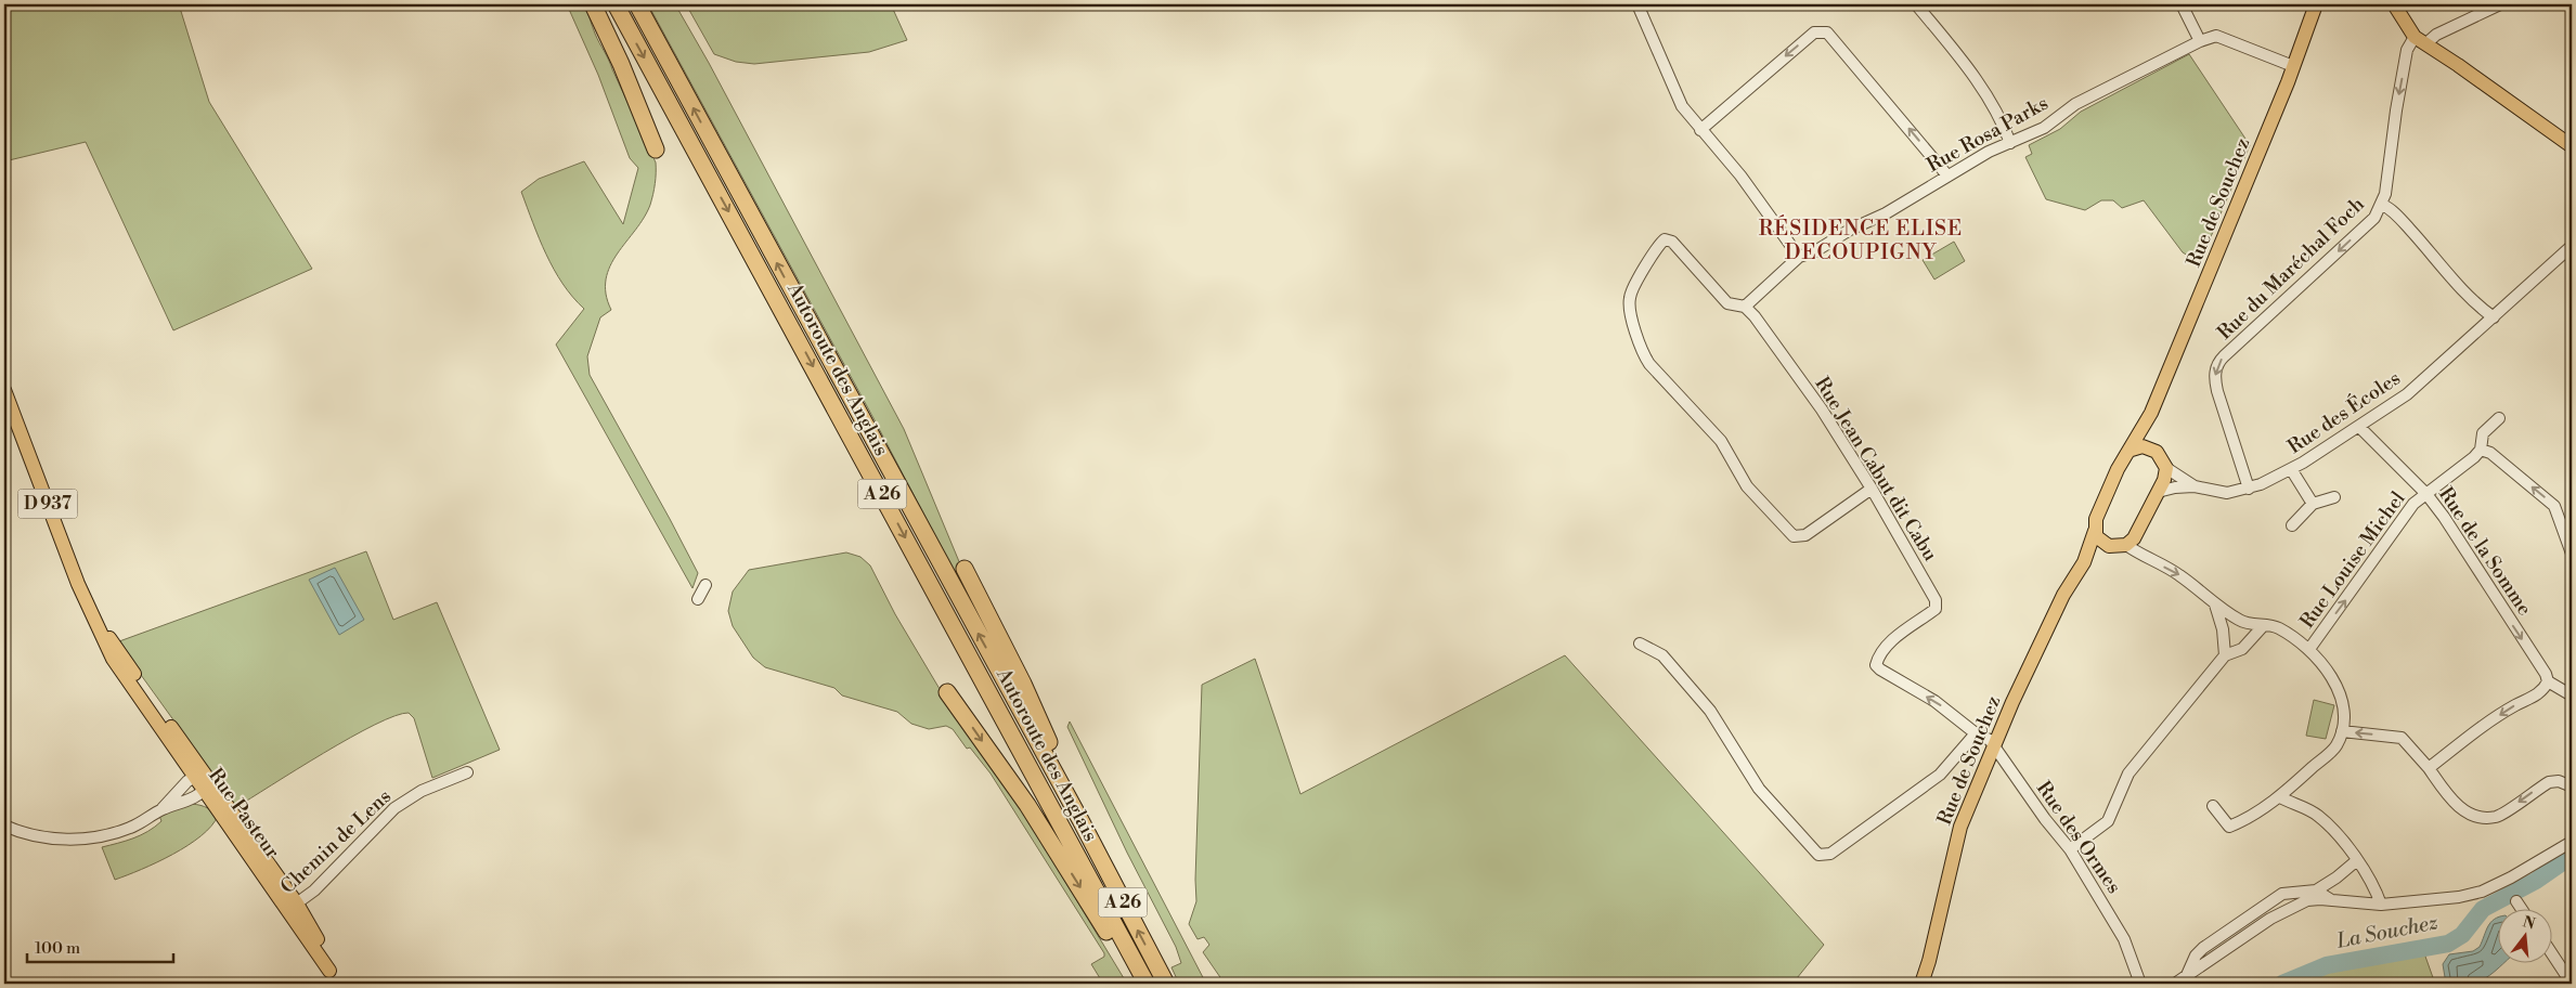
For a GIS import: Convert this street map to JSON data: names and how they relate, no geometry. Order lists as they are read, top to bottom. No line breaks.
{"streets":{"highway":["Autoroute des Anglais","A 26"],"main road":["Rue de Souchez","D 937","Rue Pasteur"],"street":["Rue Rosa Parks","Rue du Maréchal Foch","Rue des Écoles","Rue Jean Cabut dit Cabu","Rue de la Somme","Rue Louise Michel","Rue des Ormes","Chemin de Lens"]},"crossings":[["Rue Rosa Parks","Rue de Souchez"],["Rue Rosa Parks","Rue Jean Cabut dit Cabu"],["Rue de Souchez","Rue des Ormes"],["Rue du Maréchal Foch","Rue des Écoles"],["Rue des Écoles","Rue de la Somme"],["Rue de la Somme","Rue Louise Michel"],["Rue Pasteur","Chemin de Lens"]],"one_way":["Rue du Maréchal Foch","Rue Louise Michel"],"districts":["RÉSIDENCE ELISE DECOUPIGNY"],"water":["La Souchez"],"scale_bar":"100 m","north":"top"}
